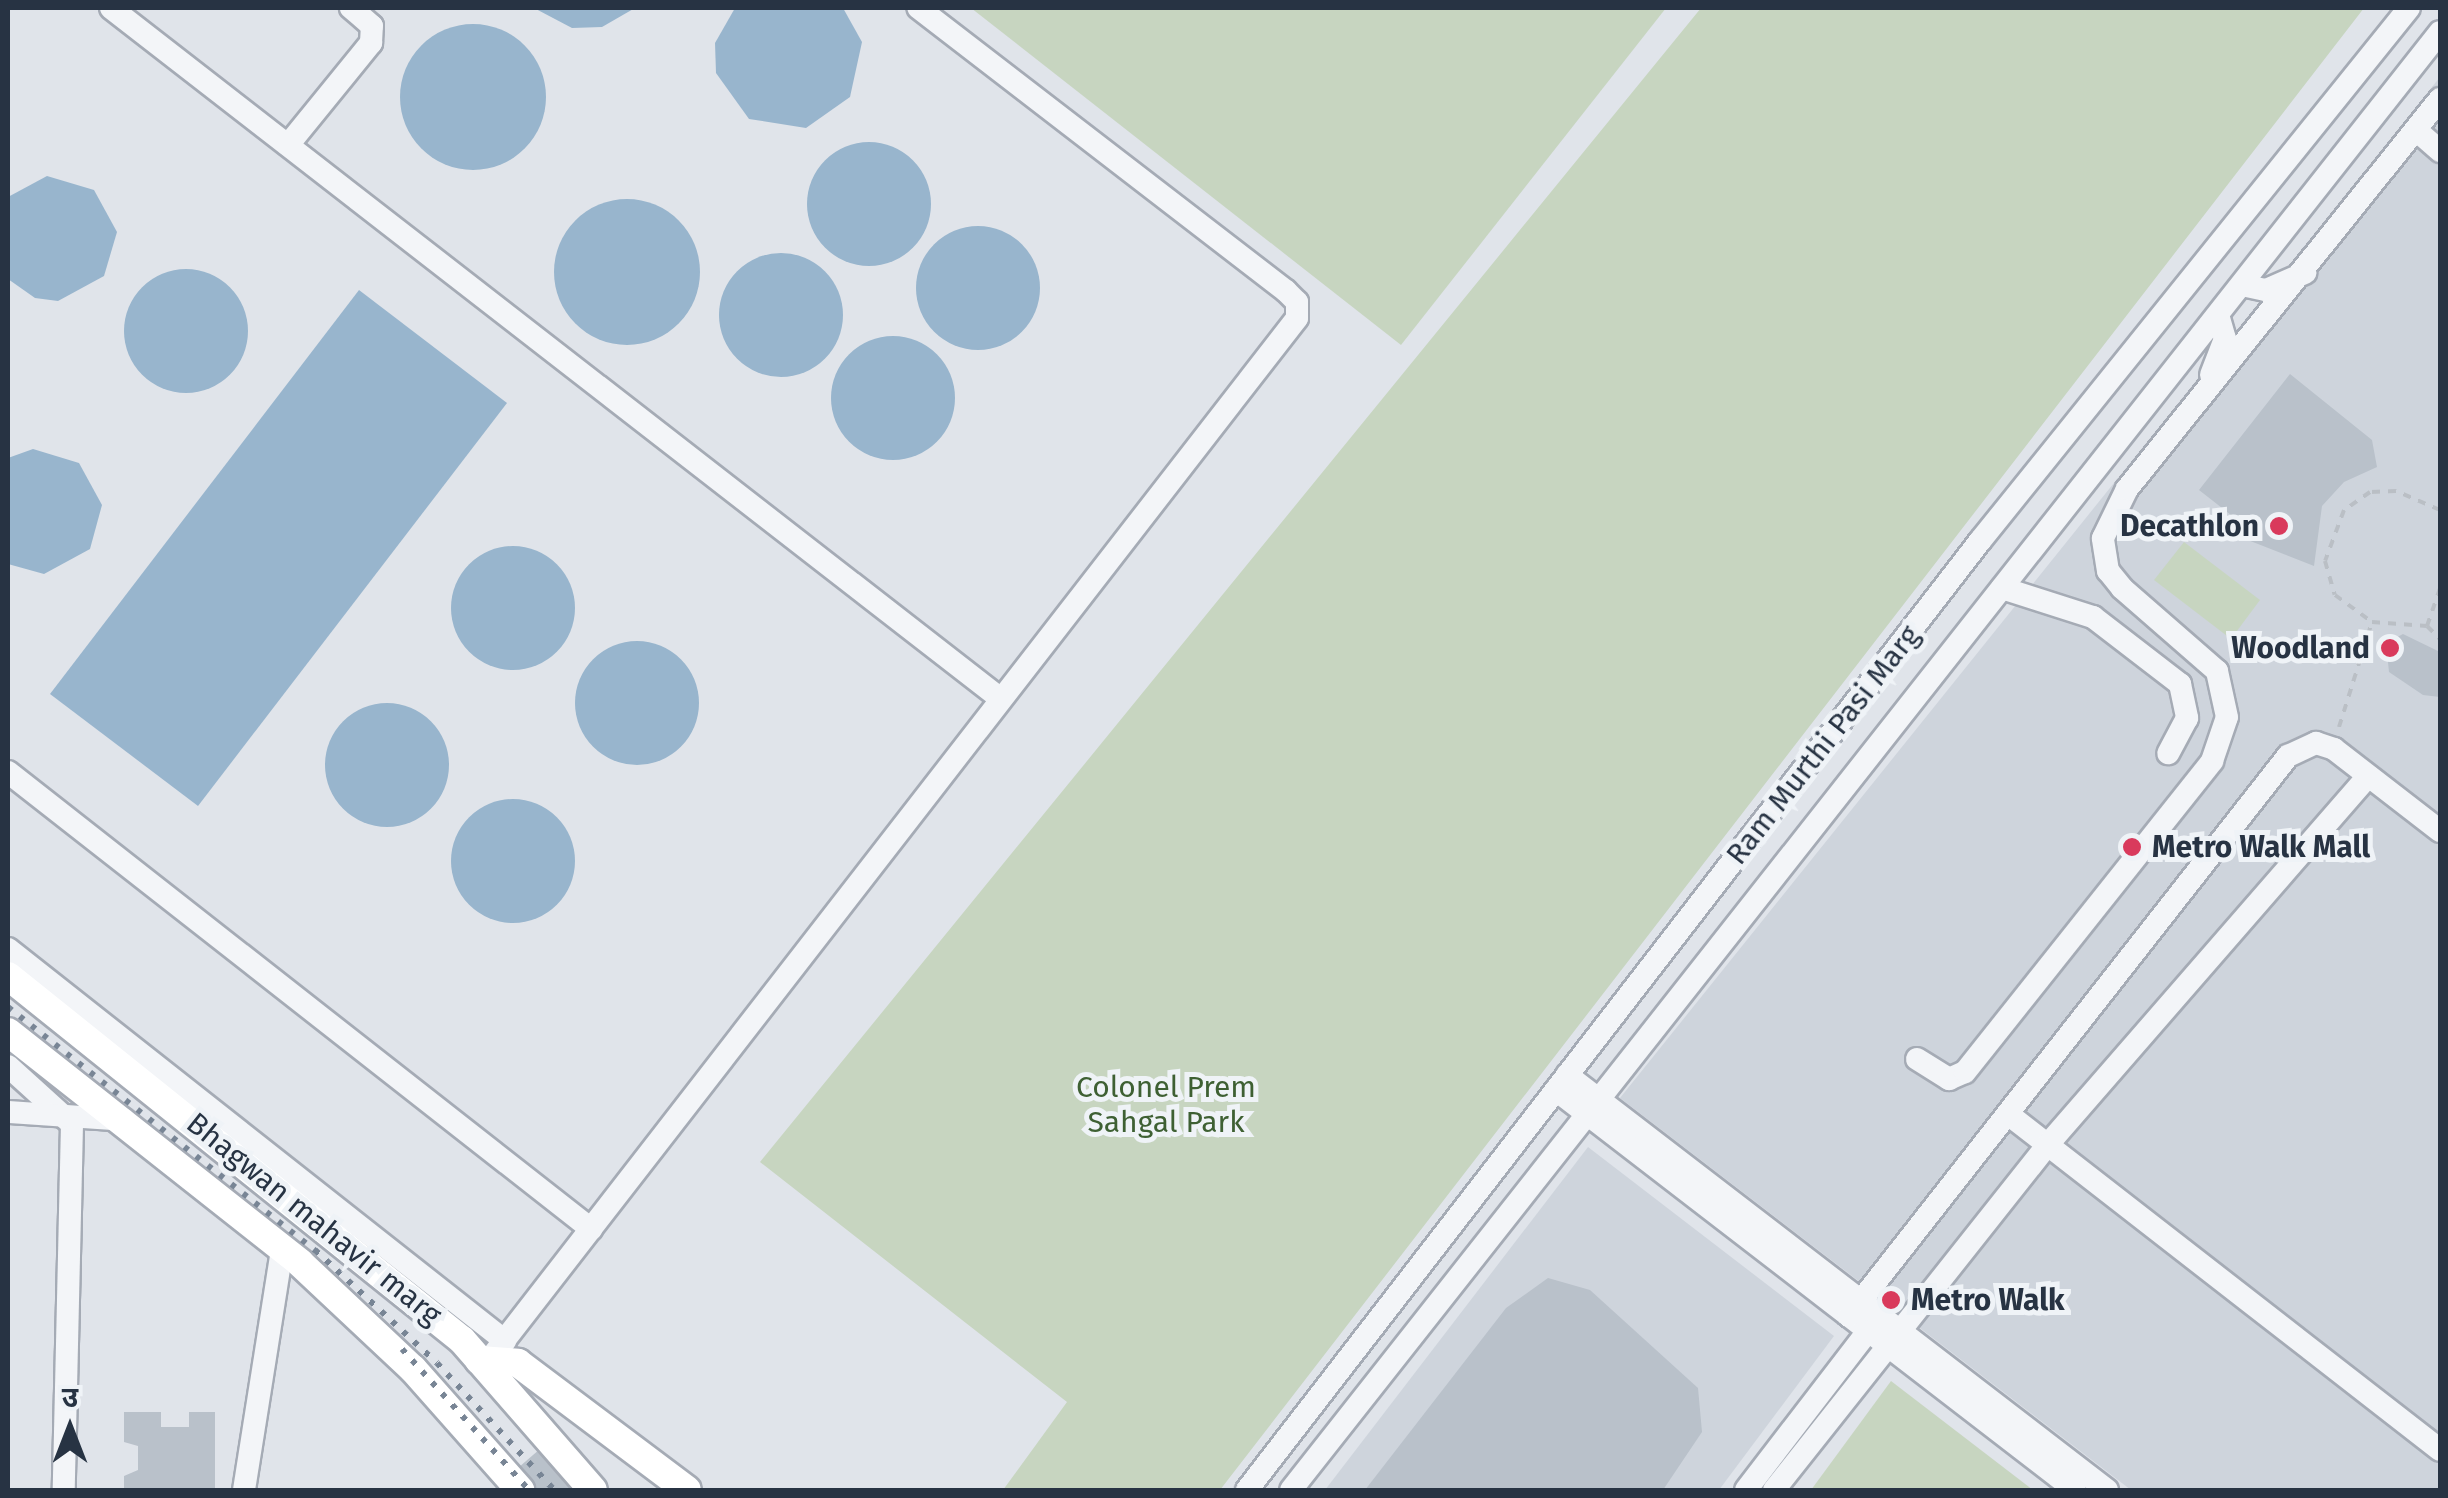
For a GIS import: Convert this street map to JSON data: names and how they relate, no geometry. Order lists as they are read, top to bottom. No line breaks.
{"streets":{"main road":["Bhagwan mahavir marg"],"street":["Ram Murthi Pasi Marg"]},"parks":["Colonel Prem Sahgal Park"],"places":["Decathlon","Woodland","Metro Walk Mall","Metro Walk"],"north":"top"}
